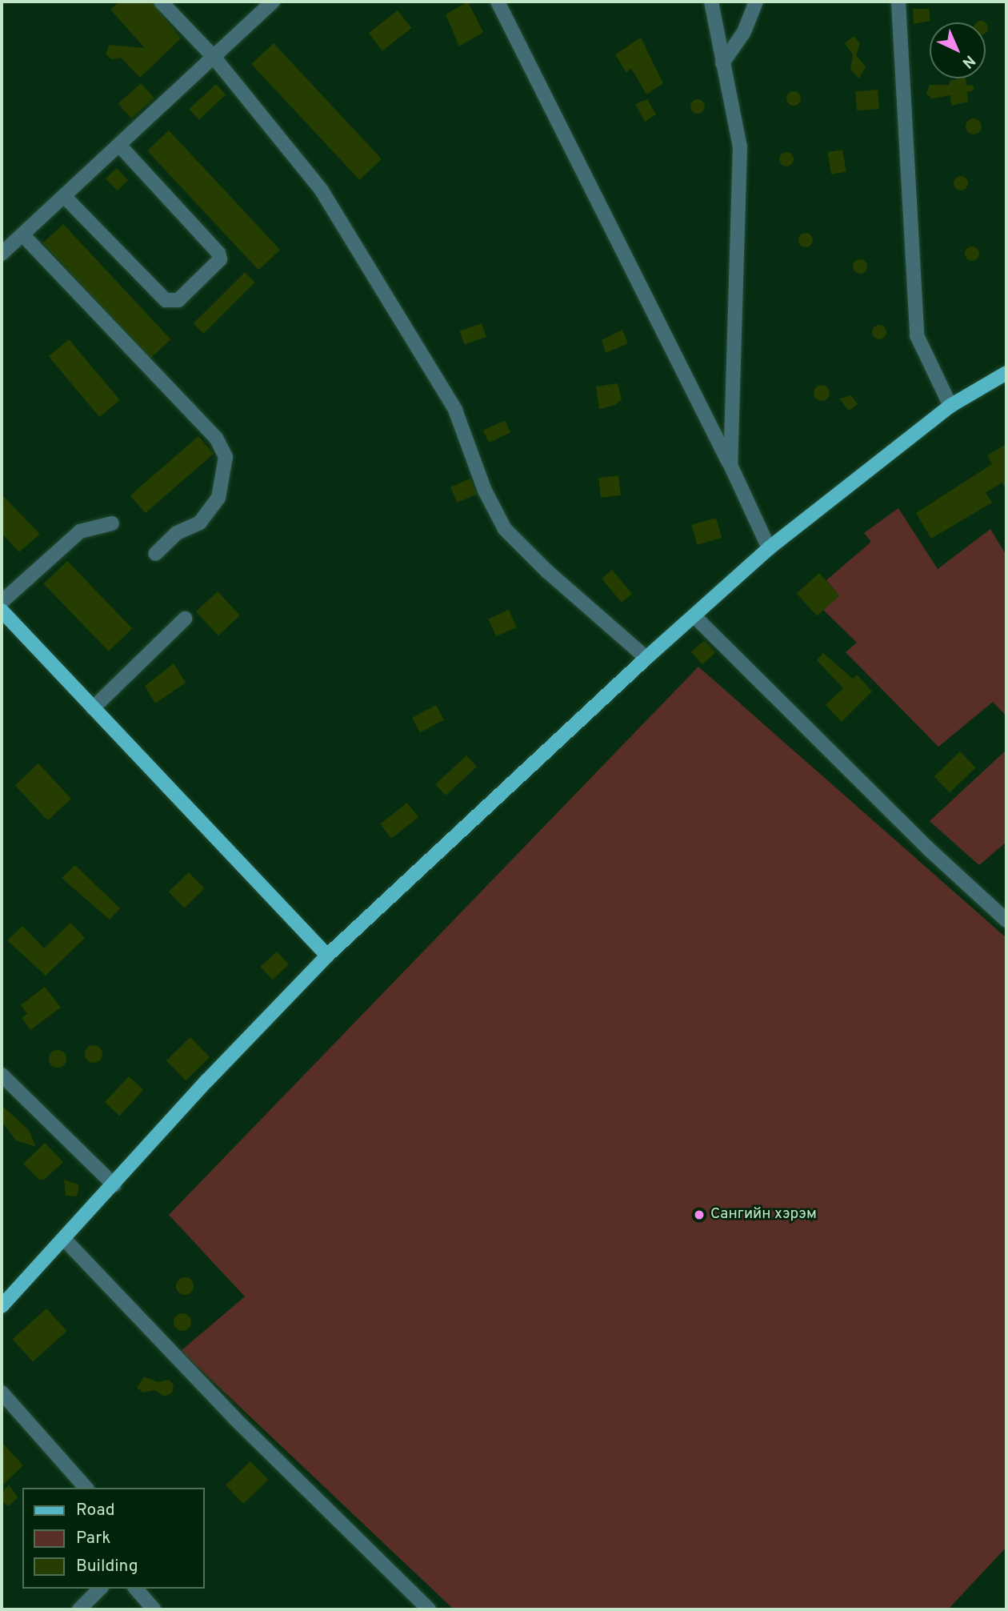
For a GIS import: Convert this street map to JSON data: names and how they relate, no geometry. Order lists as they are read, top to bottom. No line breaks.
{"places":["Сангийн хэрэм"],"legend":["Road","Park","Building"],"north":"bottom right"}
